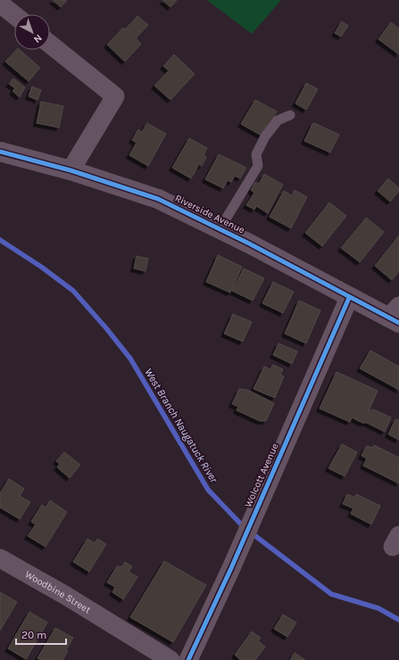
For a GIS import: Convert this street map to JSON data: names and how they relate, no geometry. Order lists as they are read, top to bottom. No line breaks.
{"streets":{"street":["Riverside Avenue","Wolcott Avenue","Woodbine Street"]},"crossings":[["Riverside Avenue","Wolcott Avenue"]],"water":["West Branch Naugatuck River"],"scale_bar":"20 m","north":"bottom right"}
